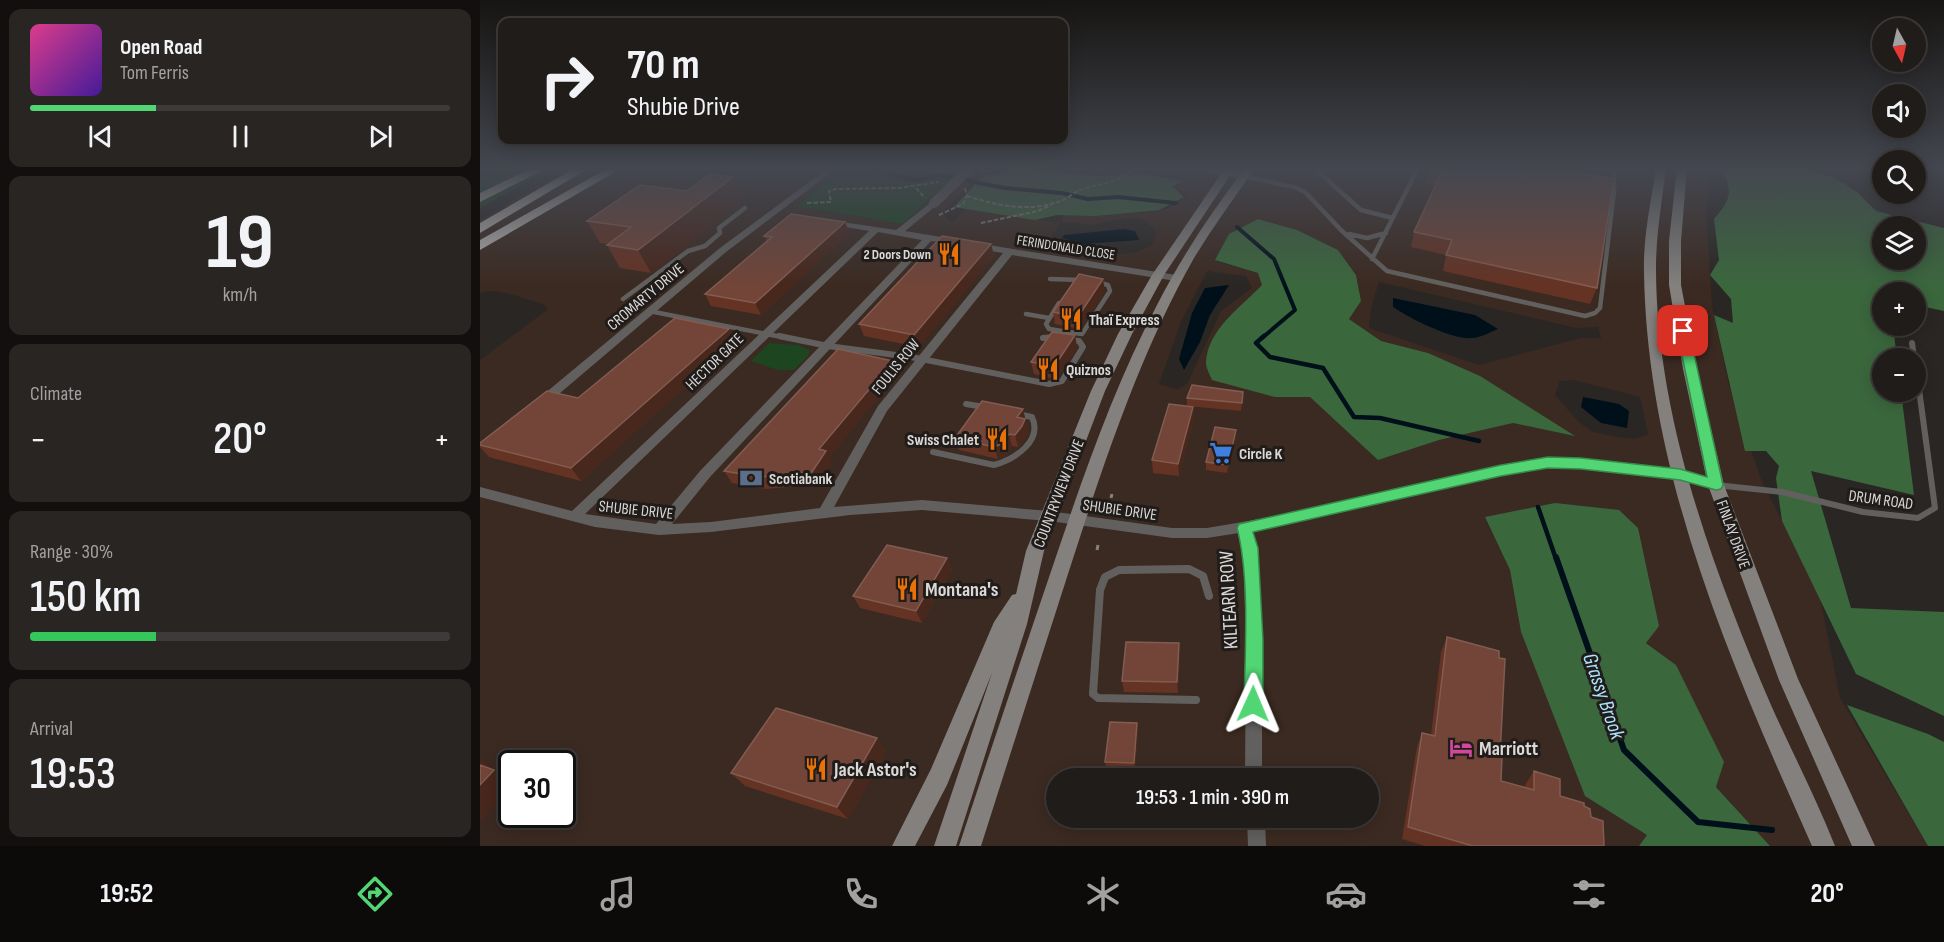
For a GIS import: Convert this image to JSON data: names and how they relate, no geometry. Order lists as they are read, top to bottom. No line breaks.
{"streets":{"street":["FERINDONALD CLOSE","CROMARTY DRIVE","HECTOR GATE","FOULIS ROW","COUNTRYVIEW DRIVE","SHUBIE DRIVE","FINLAY DRIVE","KILTEARN ROW"],"lane":["DRUM ROAD"]},"crossings":[["FERINDONALD CLOSE","HECTOR GATE"],["FERINDONALD CLOSE","FOULIS ROW"],["FERINDONALD CLOSE","COUNTRYVIEW DRIVE"],["HECTOR GATE","SHUBIE DRIVE"],["FOULIS ROW","SHUBIE DRIVE"],["COUNTRYVIEW DRIVE","SHUBIE DRIVE"],["DRUM ROAD","SHUBIE DRIVE"],["DRUM ROAD","FINLAY DRIVE"],["SHUBIE DRIVE","FINLAY DRIVE"],["SHUBIE DRIVE","KILTEARN ROW"]],"water":["Grassy Brook"],"places":{"restaurant":["2 Doors Down","Thaï Express","Quiznos","Swiss Chalet","Montana's","Jack Astor's"],"supermarket":["Circle K"],"bank":["Scotiabank"],"hotel":["Marriott"]},"north":"bottom","page":{"map_buttons":["+","−"],"turn":["70 m","Shubie Drive"],"song":["Open Road","Tom Ferris"],"tile":[["19","km/h"],"Climate",["Range · 30%","150 km"],["Arrival","19:53"]],"heat":["−","20°","+"],"limit":"30","trip":"19:53 · 1 min · 390 m","tabs":["19:52","20°"]}}
